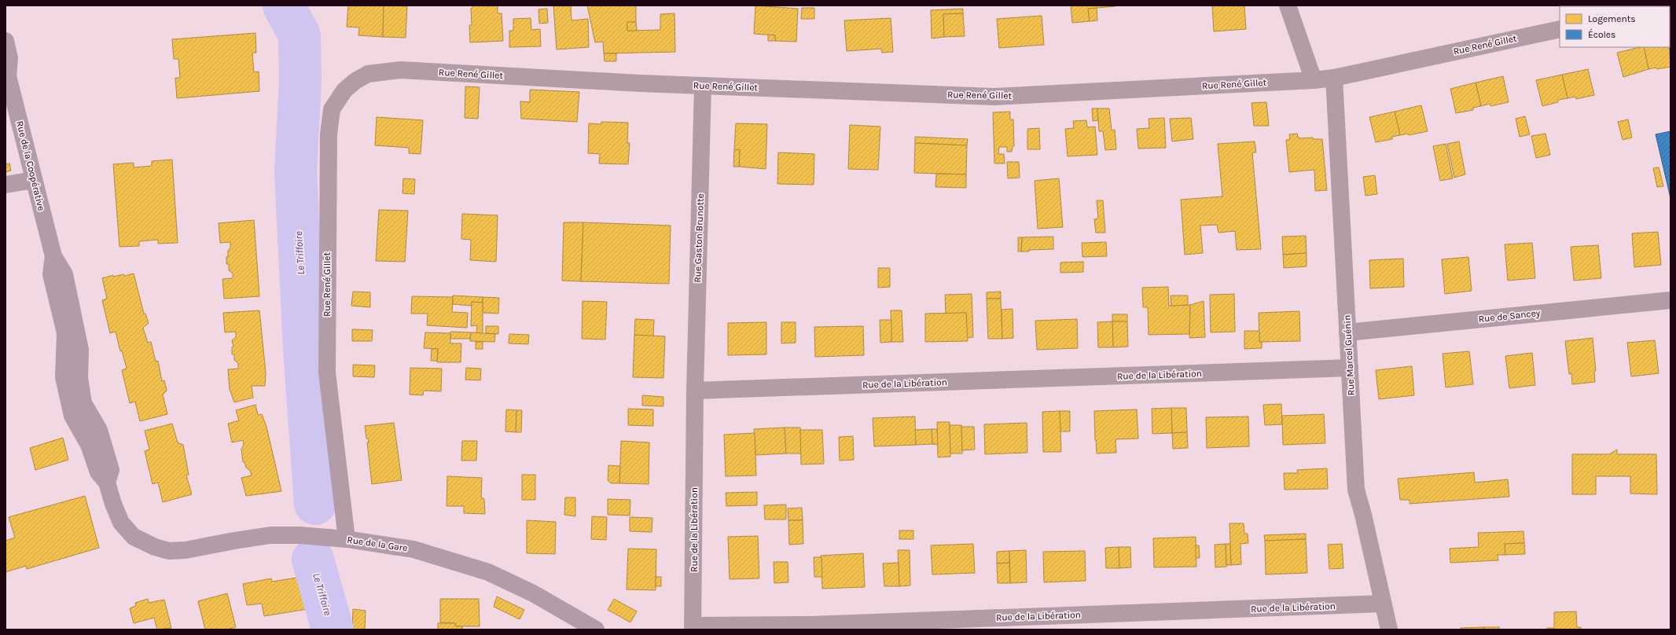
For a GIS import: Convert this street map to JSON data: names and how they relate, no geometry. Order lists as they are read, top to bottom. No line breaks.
{"streets":{"street":["Rue René Gillet","Rue de la Coopérative","Rue Gaston Brunotte","Rue de Sancey","Rue Marcel Guénin","Rue de la Libération","Rue de la Gare"]},"crossings":[["Rue René Gillet","Rue Gaston Brunotte"],["Rue René Gillet","Rue Marcel Guénin"],["Rue René Gillet","Rue de la Gare"],["Rue de la Coopérative","Rue de la Gare"],["Rue Gaston Brunotte","Rue de la Libération"],["Rue de Sancey","Rue Marcel Guénin"],["Rue Marcel Guénin","Rue de la Libération"]],"water":["Le Triffoire"],"legend":["Logements","Écoles"]}
